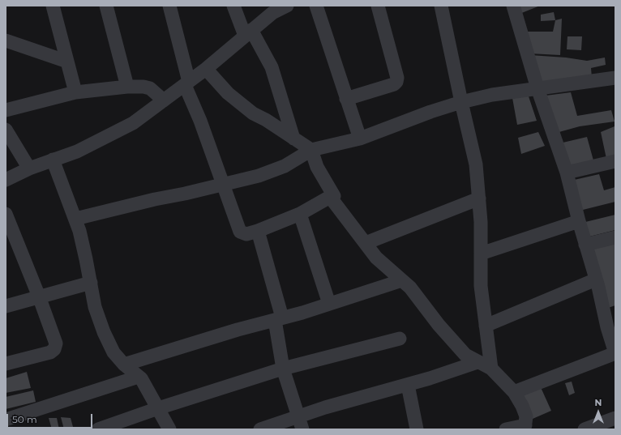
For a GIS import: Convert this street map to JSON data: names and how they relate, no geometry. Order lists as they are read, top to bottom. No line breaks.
{"scale_bar":"50 m","north":"top"}
